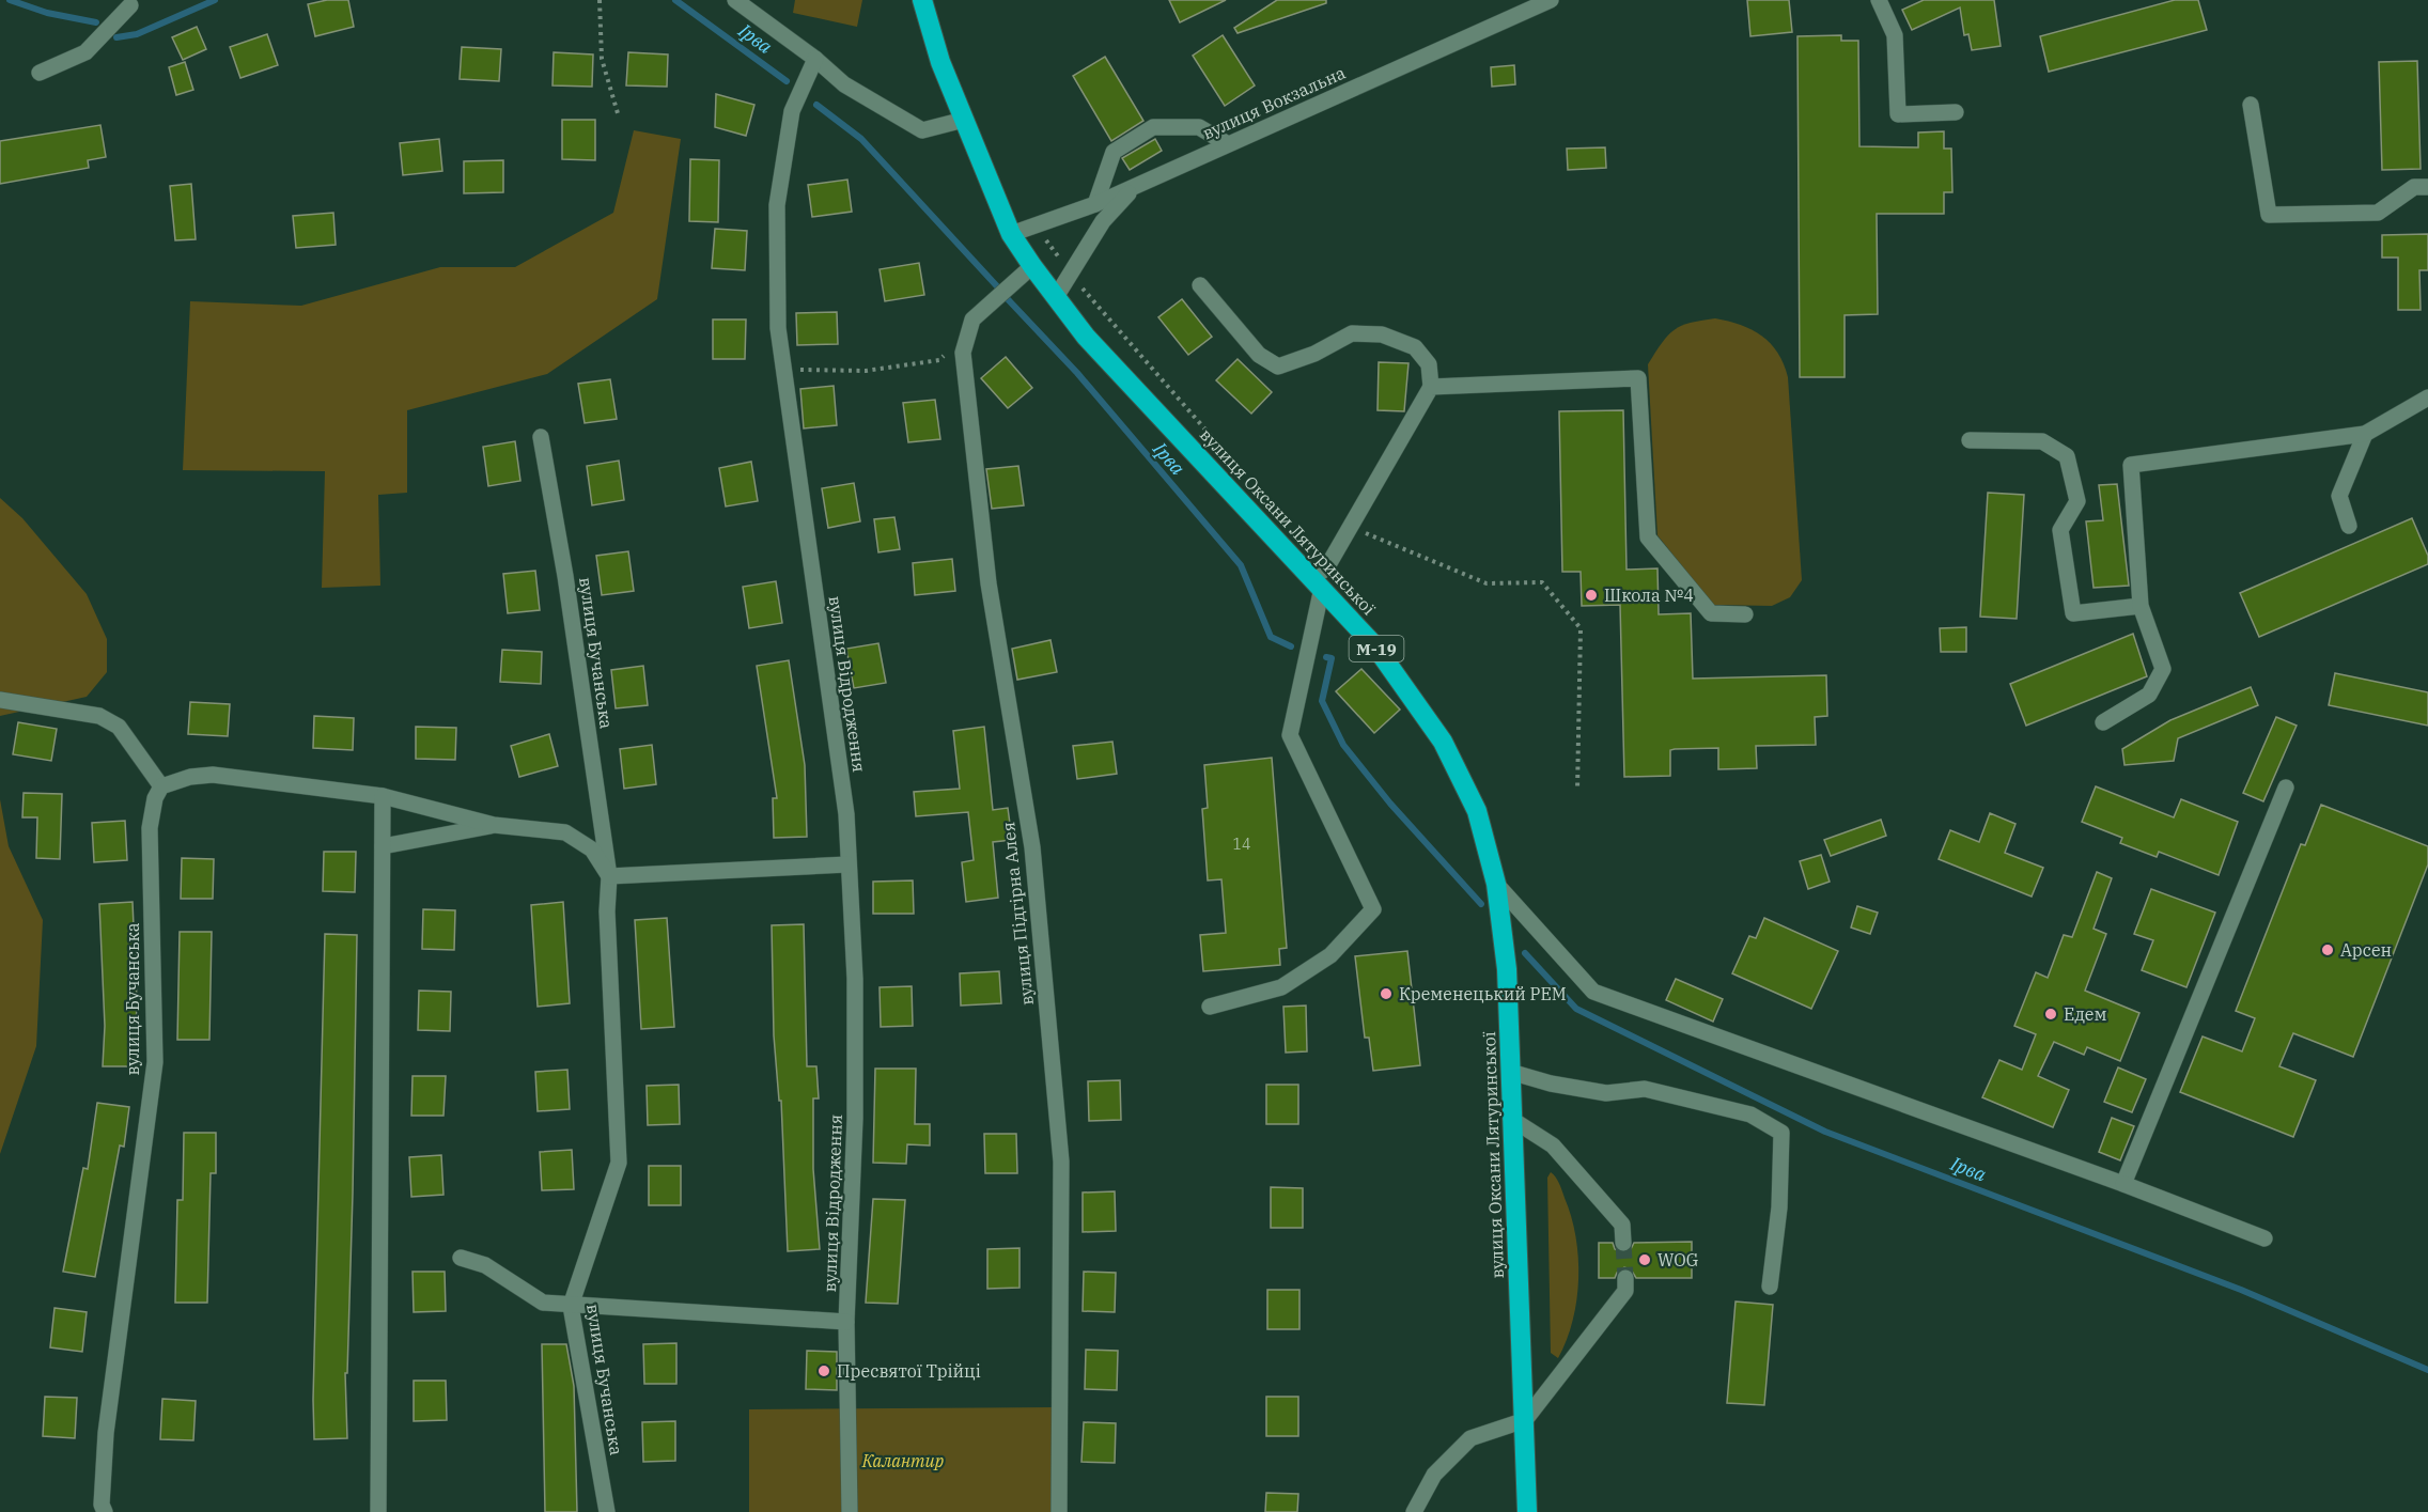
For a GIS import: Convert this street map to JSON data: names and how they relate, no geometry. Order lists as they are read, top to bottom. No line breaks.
{"streets":{"highway":["вулиця Оксани Лятуринської","М-19"],"street":["вулиця Вокзальна","вулиця Бучанська","вулиця Відродження","вулиця Підгірна Алея"]},"crossings":[["вулиця Вокзальна","вулиця Оксани Лятуринської"],["вулиця Оксани Лятуринської","М-19"],["вулиця Оксани Лятуринської","вулиця Підгірна Алея"]],"water":["Ірва"],"parks":["Калантир"],"places":["Школа №4","Арсен","Кременецький РЕМ","Едем","WOG","Пресвятої Трійці"],"house_numbers":["14"]}
